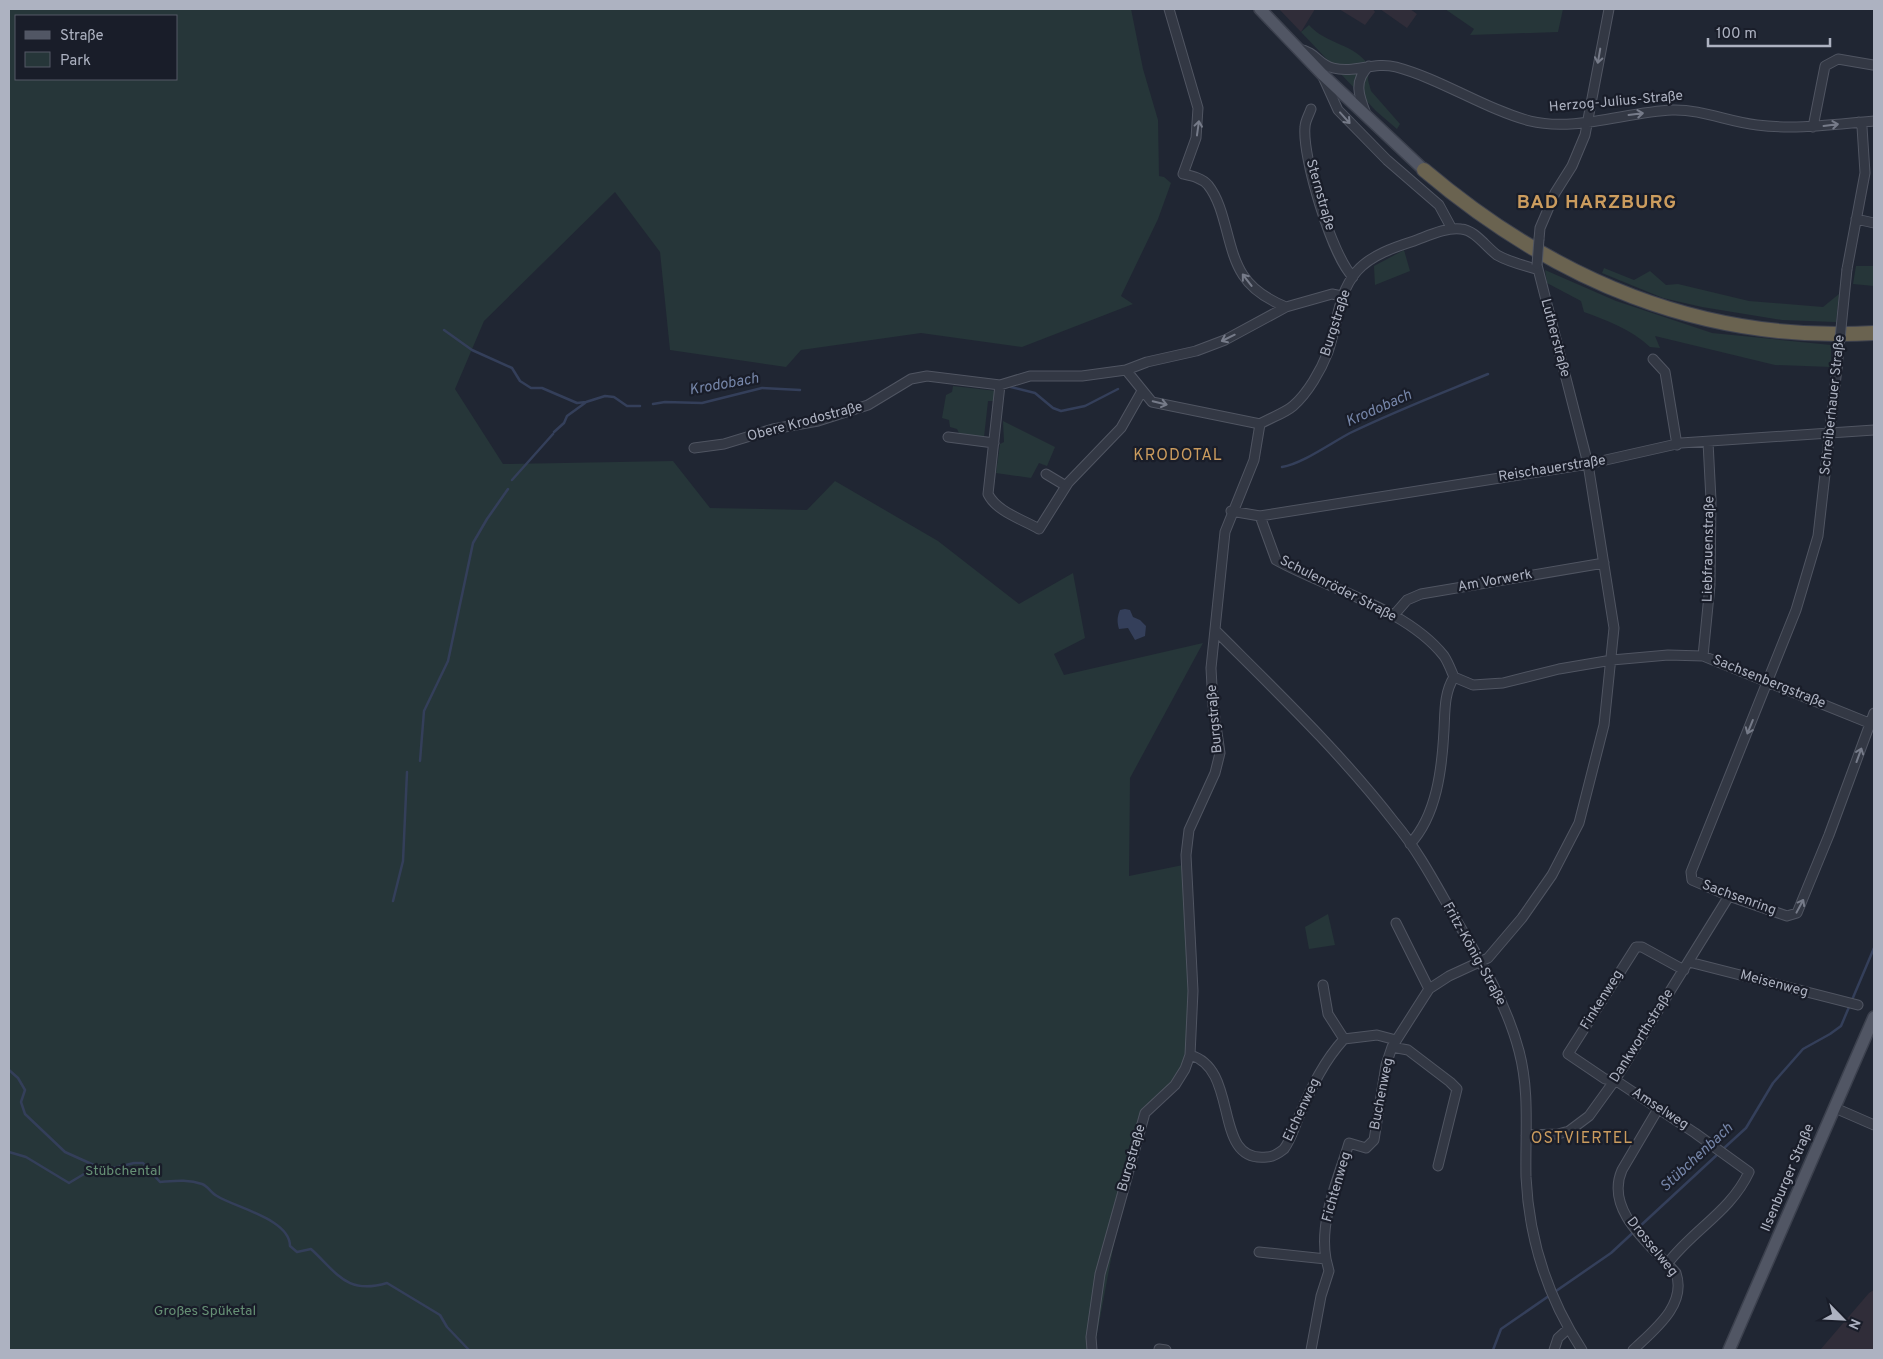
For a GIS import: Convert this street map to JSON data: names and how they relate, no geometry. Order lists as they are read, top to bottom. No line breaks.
{"streets":{"main road":["Herzog-Julius-Straße","Ilsenburger Straße"],"street":["Sternstraße","Burgstraße","Lutherstraße","Schreiberhauer Straße","Obere Krodostraße","Reischauerstraße","Liebfrauenstraße","Am Vorwerk","Schulenröder Straße","Sachsenbergstraße","Sachsenring","Fritz-König-Straße","Meisenweg","Finkenweg","Dankworthstraße","Buchenweg","Amselweg","Eichenweg","Fichtenweg","Drosselweg"]},"crossings":[["Herzog-Julius-Straße","Lutherstraße"],["Herzog-Julius-Straße","Schreiberhauer Straße"],["Sternstraße","Burgstraße"],["Burgstraße","Obere Krodostraße"],["Burgstraße","Reischauerstraße"],["Burgstraße","Fritz-König-Straße"],["Burgstraße","Eichenweg"],["Lutherstraße","Reischauerstraße"],["Lutherstraße","Am Vorwerk"],["Lutherstraße","Sachsenbergstraße"],["Lutherstraße","Buchenweg"],["Schreiberhauer Straße","Reischauerstraße"],["Schreiberhauer Straße","Sachsenbergstraße"],["Schreiberhauer Straße","Sachsenring"],["Reischauerstraße","Liebfrauenstraße"],["Reischauerstraße","Schulenröder Straße"],["Liebfrauenstraße","Sachsenbergstraße"],["Am Vorwerk","Schulenröder Straße"],["Schulenröder Straße","Sachsenbergstraße"],["Sachsenbergstraße","Sachsenring"],["Sachsenbergstraße","Buchenweg"],["Sachsenring","Dankworthstraße"],["Fritz-König-Straße","Dankworthstraße"],["Fritz-König-Straße","Buchenweg"],["Meisenweg","Finkenweg"],["Meisenweg","Dankworthstraße"],["Finkenweg","Dankworthstraße"],["Finkenweg","Amselweg"],["Dankworthstraße","Amselweg"],["Buchenweg","Fichtenweg"],["Amselweg","Drosselweg"]],"one_way":["Herzog-Julius-Straße"],"districts":["BAD HARZBURG","KRODOTAL","OSTVIERTEL"],"water":["Krodobach","Stübchenbach"],"parks":["Stübchental","Großes Spüketal"],"legend":["Straße","Park"],"scale_bar":"100 m","north":"bottom right"}
